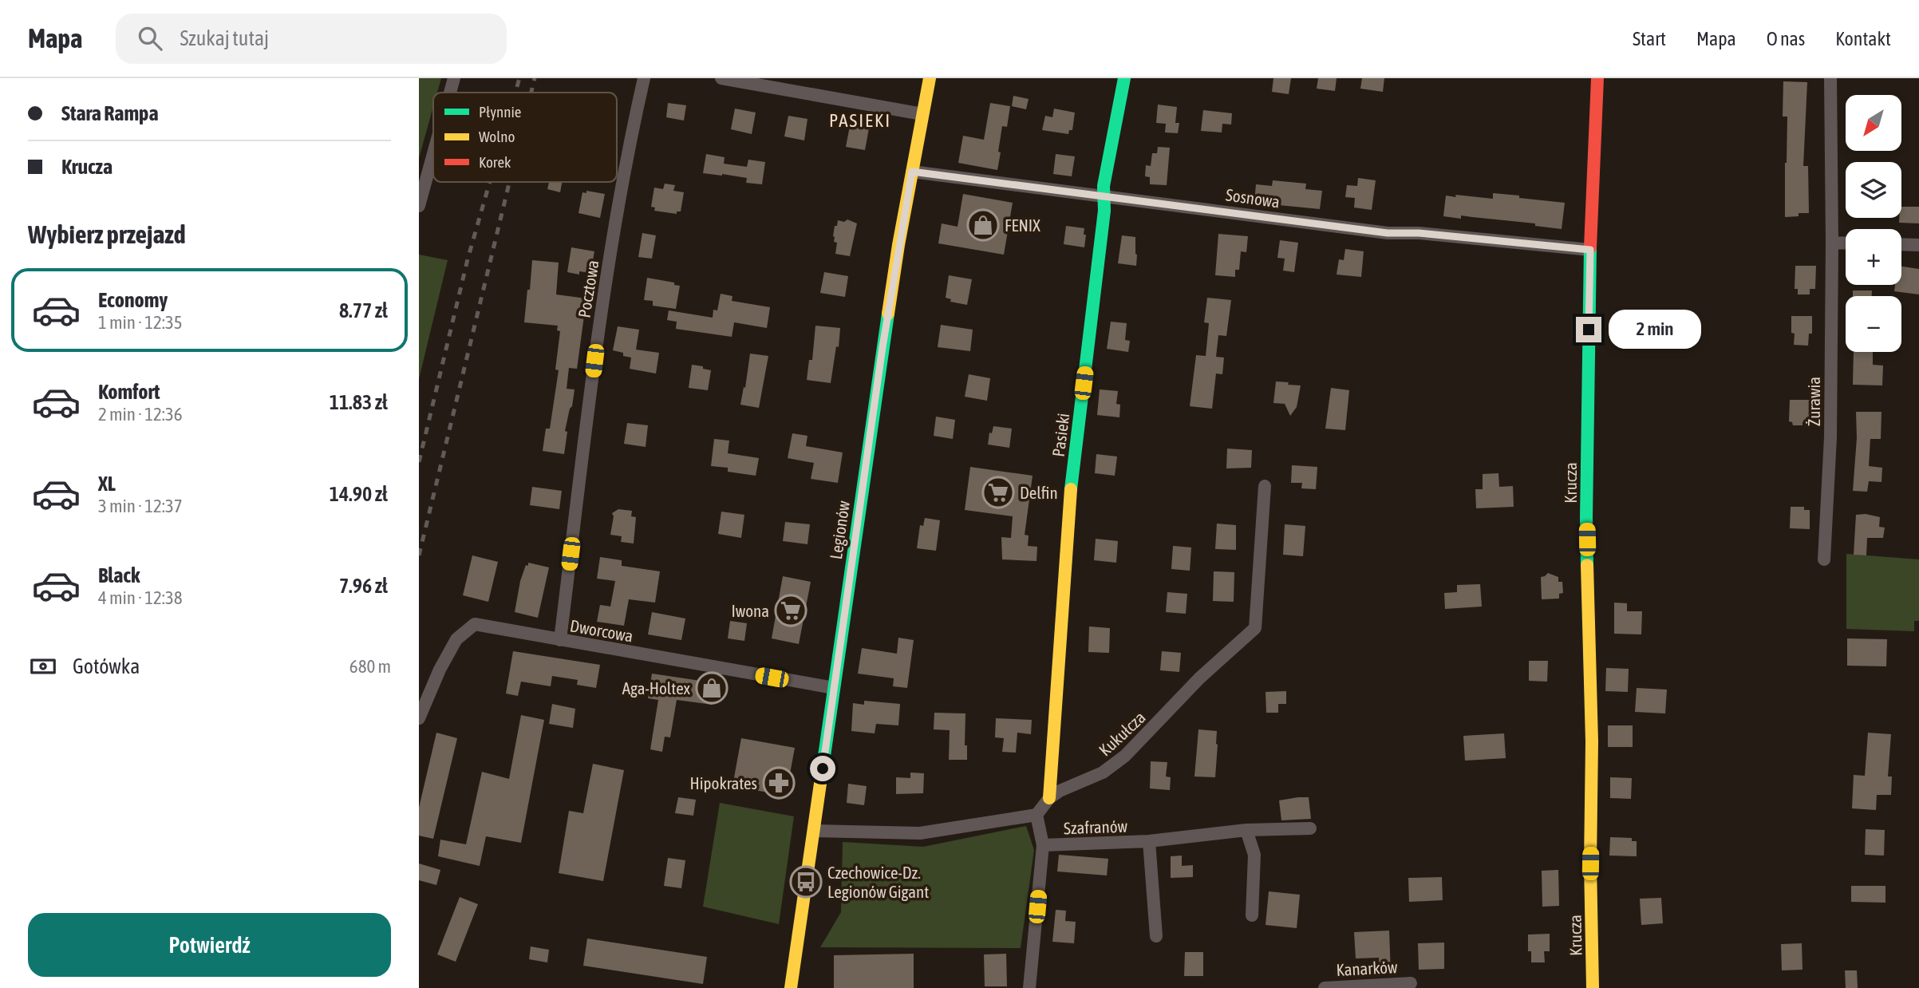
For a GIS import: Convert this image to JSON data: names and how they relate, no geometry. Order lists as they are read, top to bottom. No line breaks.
{"streets":{"street":["Sosnowa","Pocztowa","Żurawia","Pasieki","Krucza","Legionów","Dworcowa","Kukułcza","Szafranów","Kanarków"]},"crossings":[["Sosnowa","Pasieki"],["Sosnowa","Krucza"],["Sosnowa","Legionów"],["Pocztowa","Dworcowa"],["Pasieki","Kukułcza"],["Legionów","Dworcowa"]],"districts":["PASIEKI"],"places":{"shop":["FENIX","Aga-Holtex"],"supermarket":["Delfin","Iwona"],"pharmacy":["Hipokrates"],"bus stop":["Czechowice-Dz. Legionów Gigant"]},"legend":["Płynnie","Wolno","Korek"],"north":"bottom left","page":{"header":"Mapa","search":"Szukaj tutaj","nav":["Start","Mapa","O nas","Kontakt"],"banner":["Stara Rampa","Krucza"],"map_buttons":["+","−"],"heading":"Wybierz przejazd","list":[{"name":"Economy","note":"1 min · 12:35","value":"8.77 zł"},{"name":"Komfort","note":"2 min · 12:36","value":"11.83 zł"},{"name":"XL","note":"3 min · 12:37","value":"14.90 zł"},{"name":"Black","note":"4 min · 12:38","value":"7.96 zł"}],"bubble":"2 min","pay":["Gotówka","680 m"],"buttons":"Potwierdź"}}
